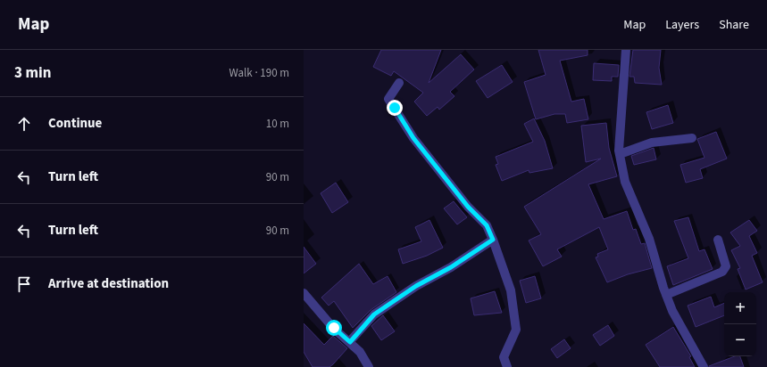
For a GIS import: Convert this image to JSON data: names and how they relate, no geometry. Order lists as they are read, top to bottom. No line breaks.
{"page":{"header":"Map","nav":["Map","Layers","Share"],"heading":["3 min","Walk · 190 m"],"list":[["Continue","10 m"],["Turn left","90 m"],["Turn left","90 m"],"Arrive at destination"],"map_buttons":["+","−"]}}
